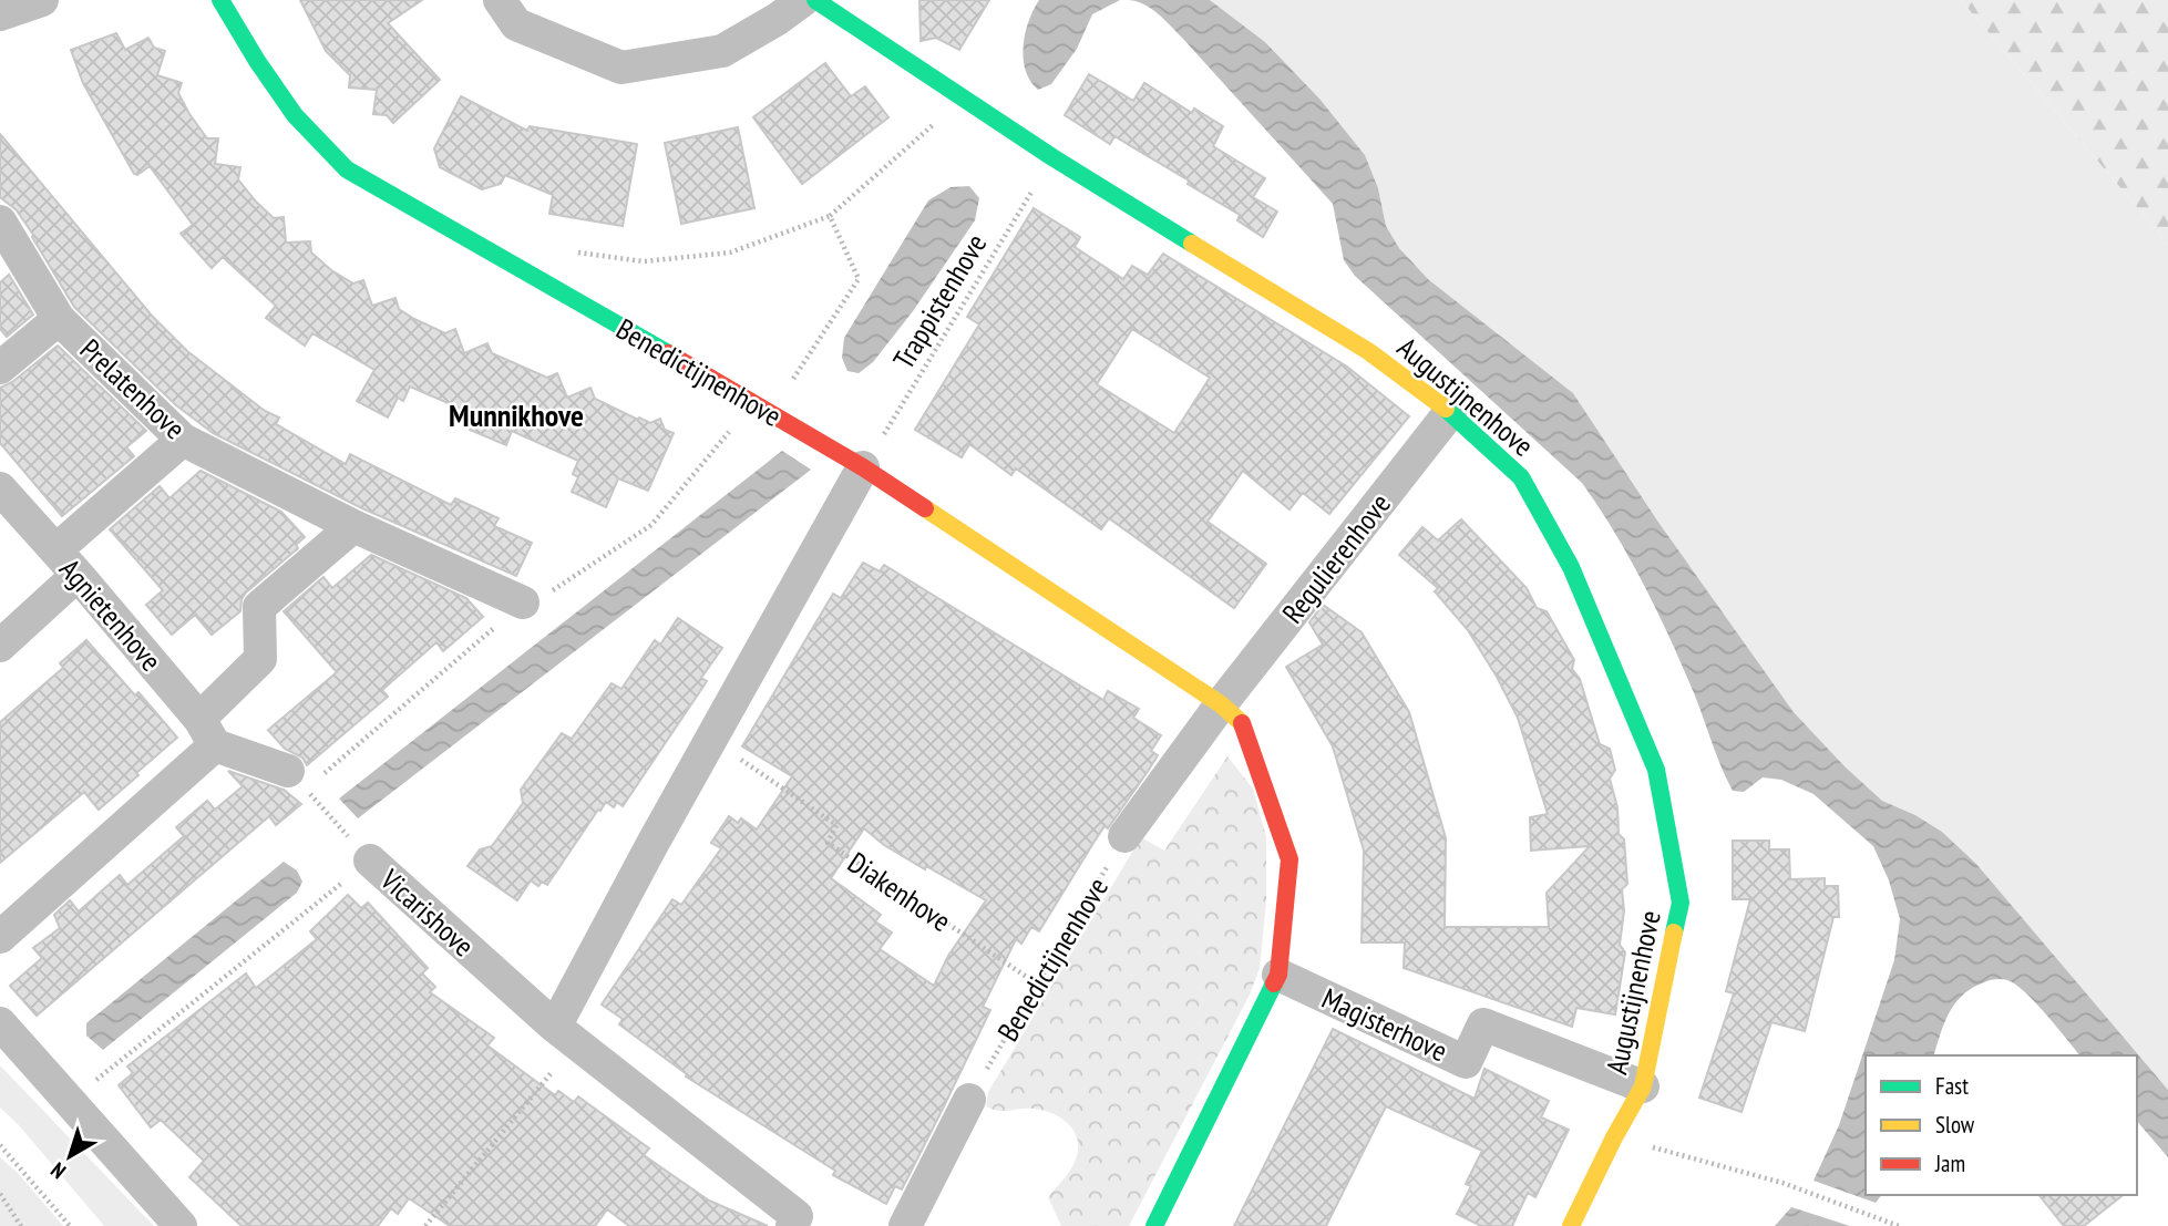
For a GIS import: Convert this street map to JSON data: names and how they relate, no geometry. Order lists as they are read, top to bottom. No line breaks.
{"streets":{"street":["Benedictijnenhove","Prelatenhove","Augustijnenhove","Regulierenhove","Agnietenhove","Vicarishove","Magisterhove"],"path":["Trappistenhove","Diakenhove"]},"crossings":[["Trappistenhove","Benedictijnenhove"],["Trappistenhove","Augustijnenhove"],["Benedictijnenhove","Regulierenhove"],["Benedictijnenhove","Diakenhove"],["Benedictijnenhove","Magisterhove"],["Augustijnenhove","Regulierenhove"],["Augustijnenhove","Magisterhove"]],"districts":["Munnikhove"],"legend":["Fast","Slow","Jam"],"north":"bottom left"}
